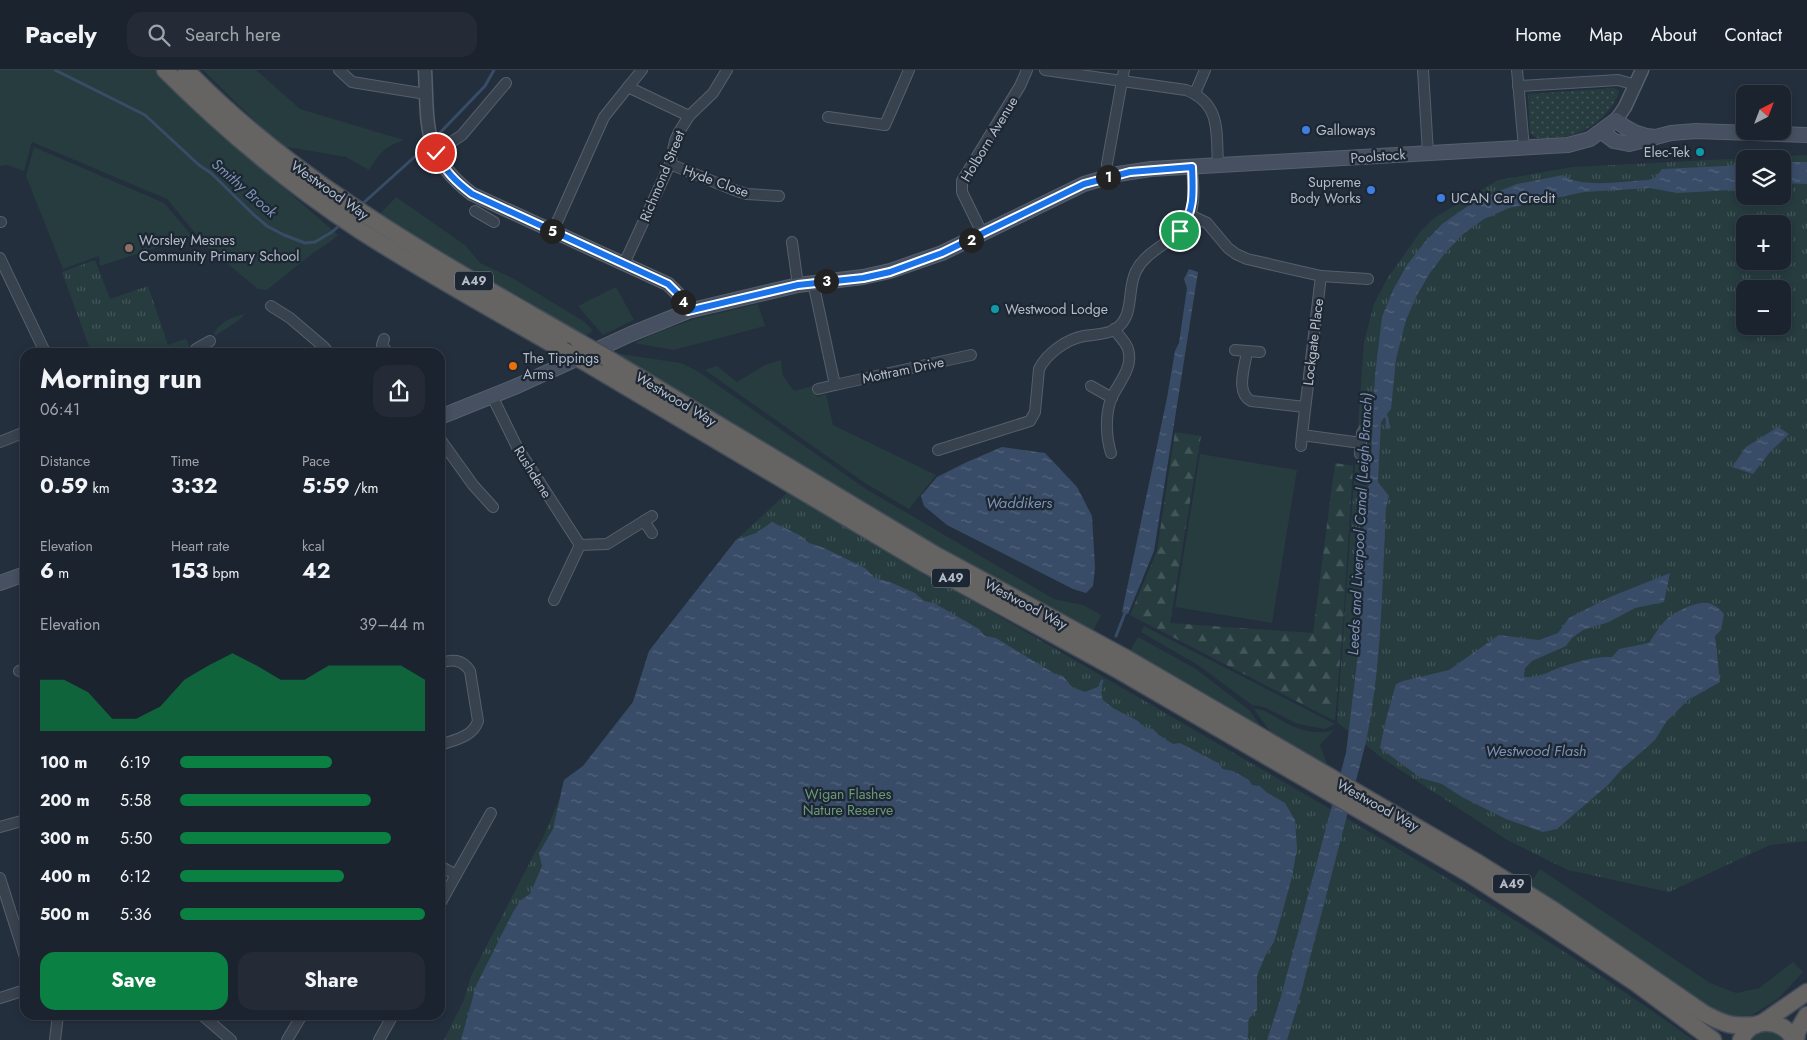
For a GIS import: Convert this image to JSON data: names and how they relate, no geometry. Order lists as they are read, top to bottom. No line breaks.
{"streets":{"highway":["Westwood Way","A49"],"main road":["Poolstock"],"street":["Holborn Avenue","Richmond Street","Hyde Close","Lockgate Place","Mottram Drive","Rushdene"]},"crossings":[["Holborn Avenue","Poolstock"],["Poolstock","Rushdene"],["Richmond Street","Hyde Close"],["Westwood Way","A49"]],"water":["Smithy Brook","Waddikers","Leeds and Liverpool Canal (Leigh Branch)","Westwood Flash"],"parks":["Wigan Flashes Nature Reserve"],"places":["Galloways","Elec-Tek","Supreme Body Works","UCAN Car Credit","Worsley Mesnes Community Primary School","Westwood Lodge","The Tippings Arms"],"north":"top right","page":{"header":"Pacely","search":"Search here","nav":["Home","Map","About","Contact"],"map_buttons":["+","−"],"pins":["1","5","2","3","4"],"heading":["Morning run","06:41"],"stats":[["Distance","0.59 km"],["Time","3:32"],["Pace","5:59 /km"],["Elevation","6 m"],["Heart rate","153 bpm"],["kcal","42"]],"chart":["Elevation","39–44 m"],"list":[{"name":"100 m","note":"6:19"},{"name":"200 m","note":"5:58"},{"name":"300 m","note":"5:50"},{"name":"400 m","note":"6:12"},{"name":"500 m","note":"5:36"}],"buttons":["Save","Share"]}}
